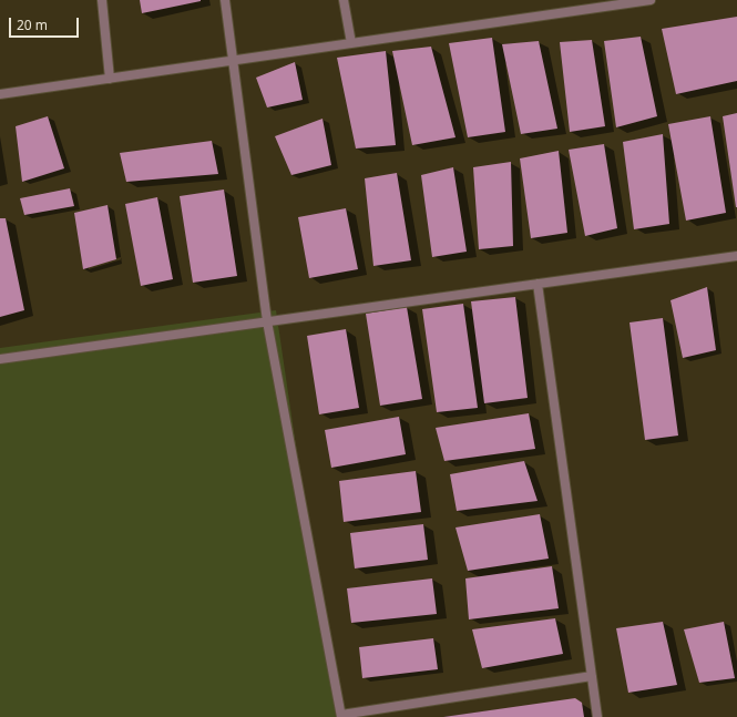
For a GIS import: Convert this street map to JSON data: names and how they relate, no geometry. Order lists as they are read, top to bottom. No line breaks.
{"scale_bar":"20 m"}
